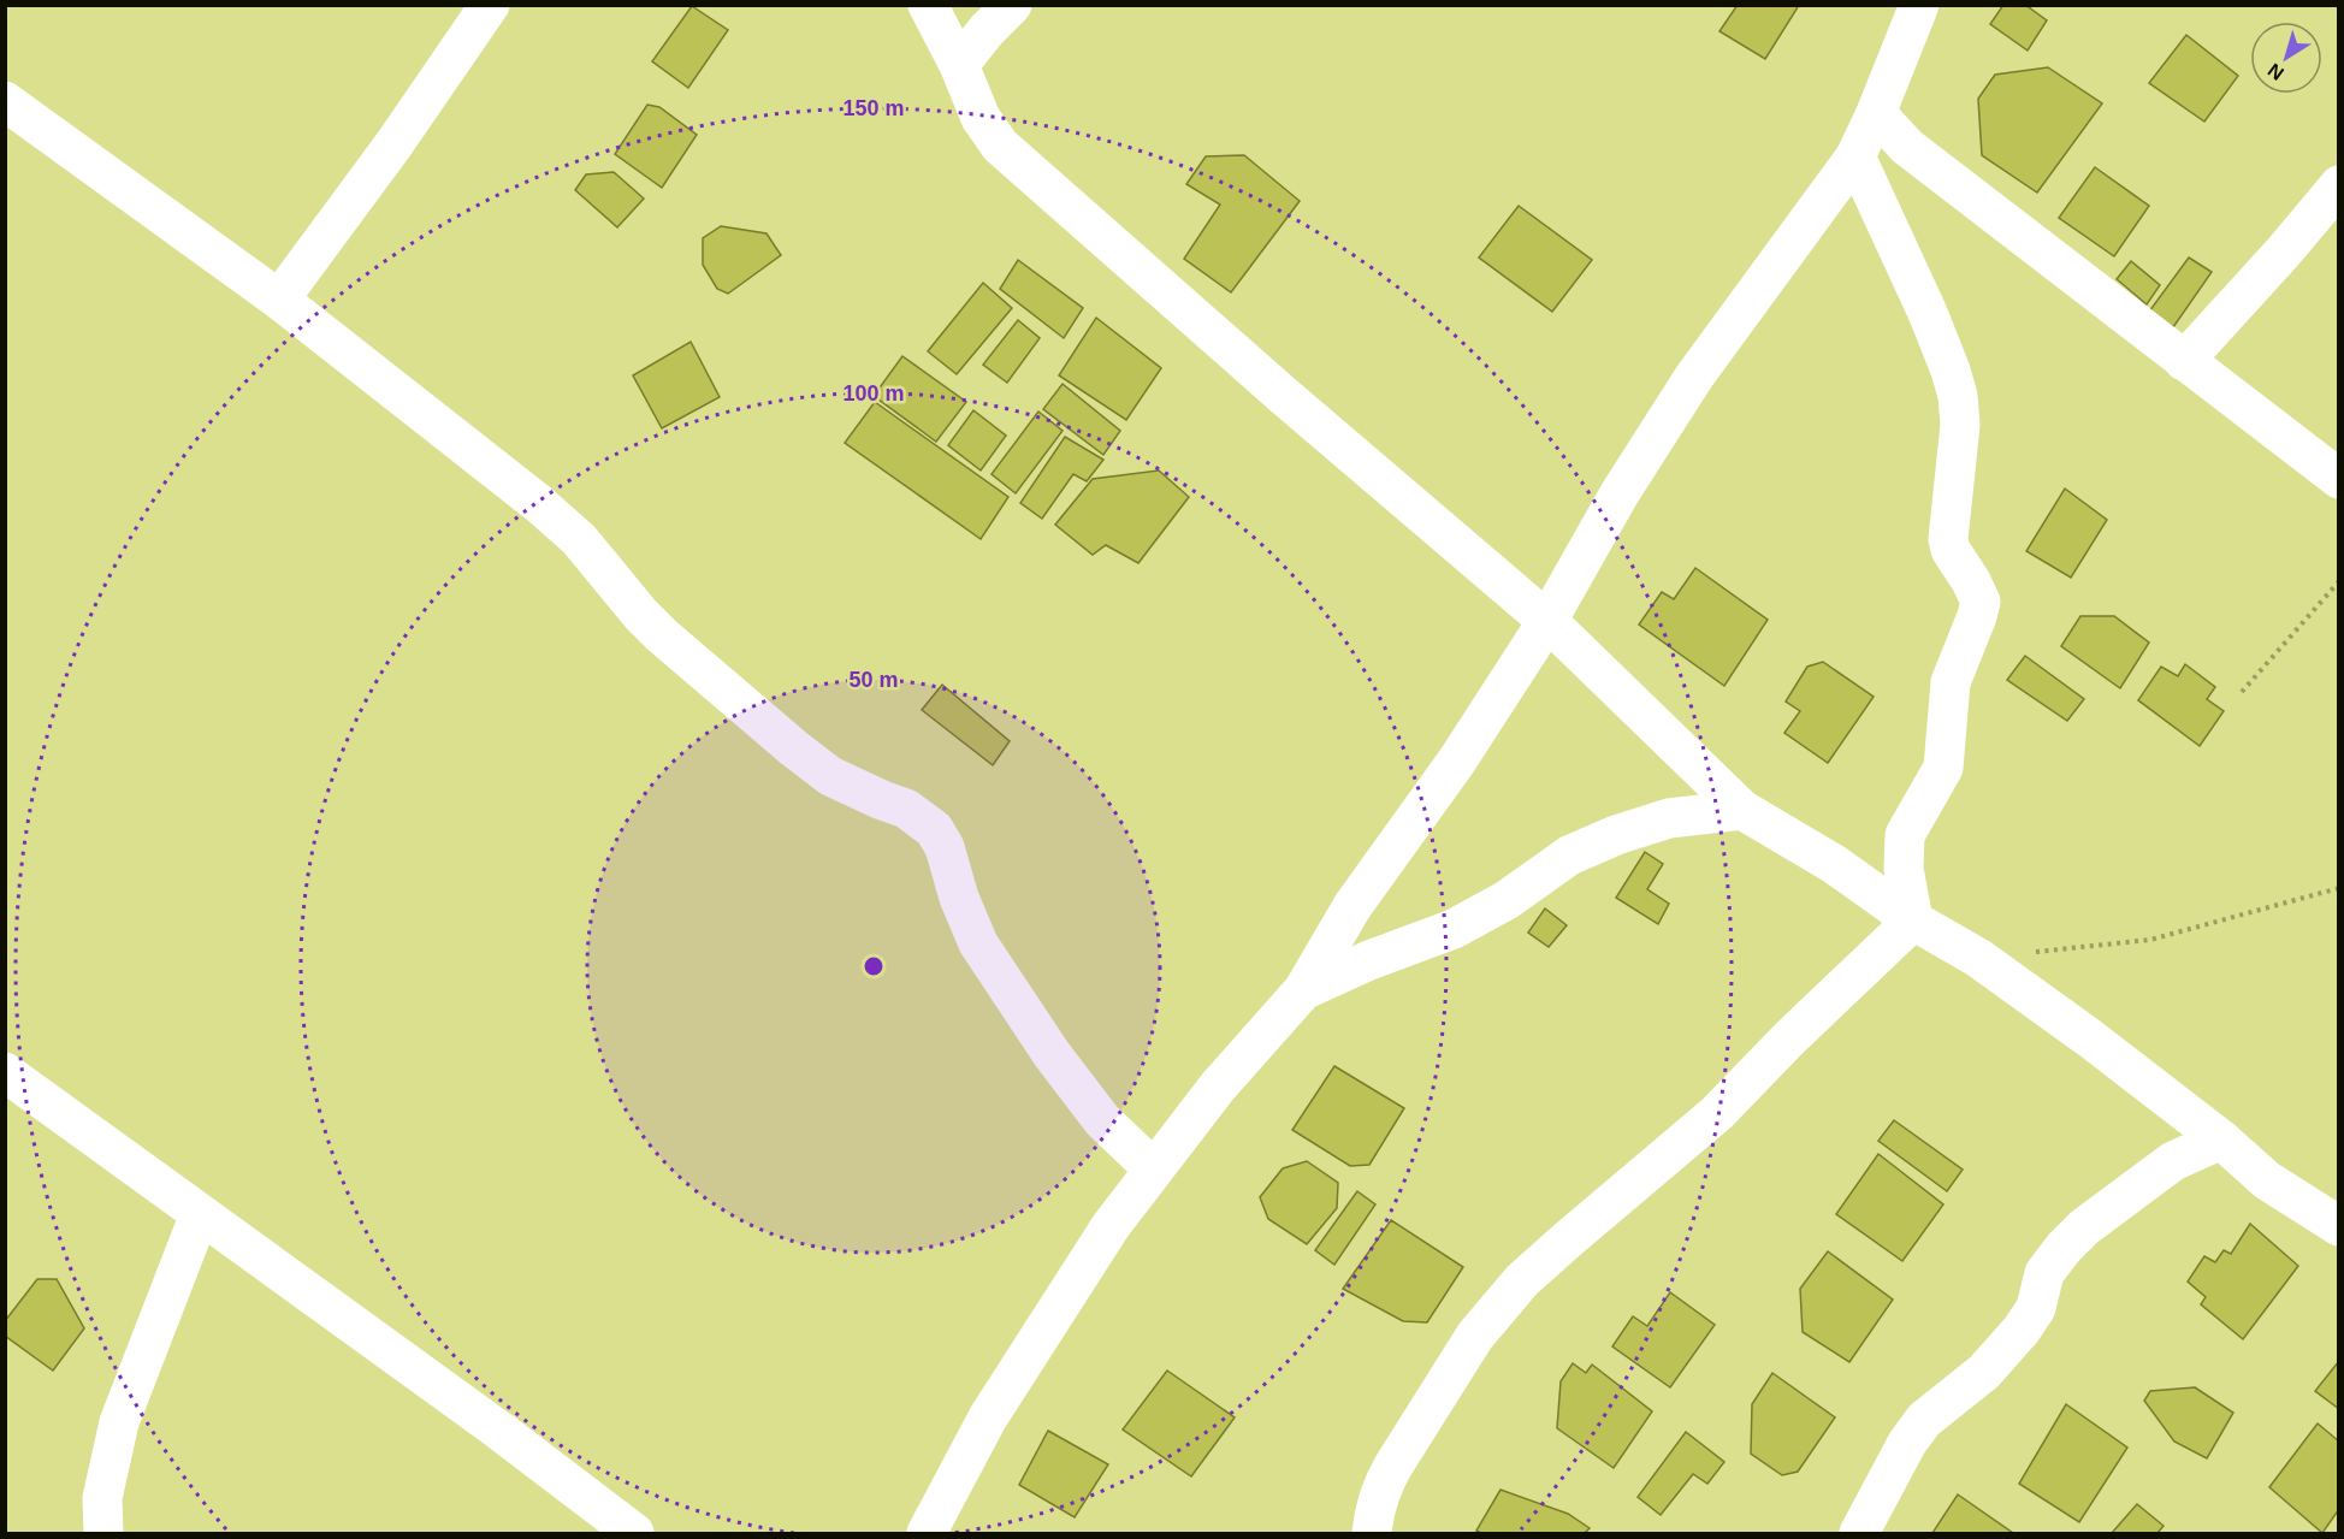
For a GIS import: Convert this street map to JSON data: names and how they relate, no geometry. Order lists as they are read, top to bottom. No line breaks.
{"north":"bottom left","rings":["150 m","100 m","50 m"]}
